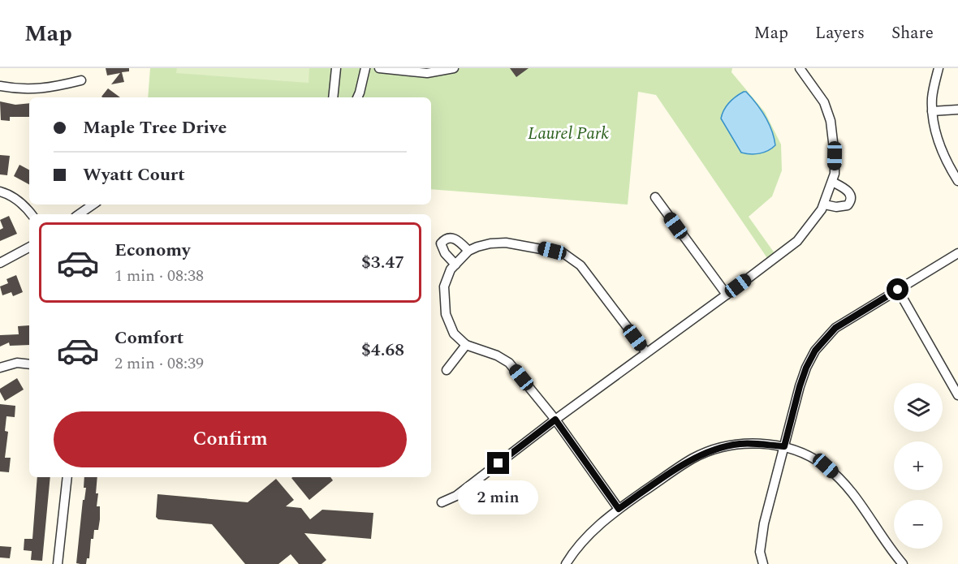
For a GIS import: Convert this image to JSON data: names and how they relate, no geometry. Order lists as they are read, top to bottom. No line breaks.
{"parks":["Laurel Park"],"page":{"header":"Map","nav":["Map","Layers","Share"],"banner":["Maple Tree Drive","Wyatt Court"],"list":[{"name":"Economy","note":"1 min · 08:38","value":"$3.47"},{"name":"Comfort","note":"2 min · 08:39","value":"$4.68"}],"map_buttons":["+","−"],"buttons":"Confirm","bubble":"2 min"}}
